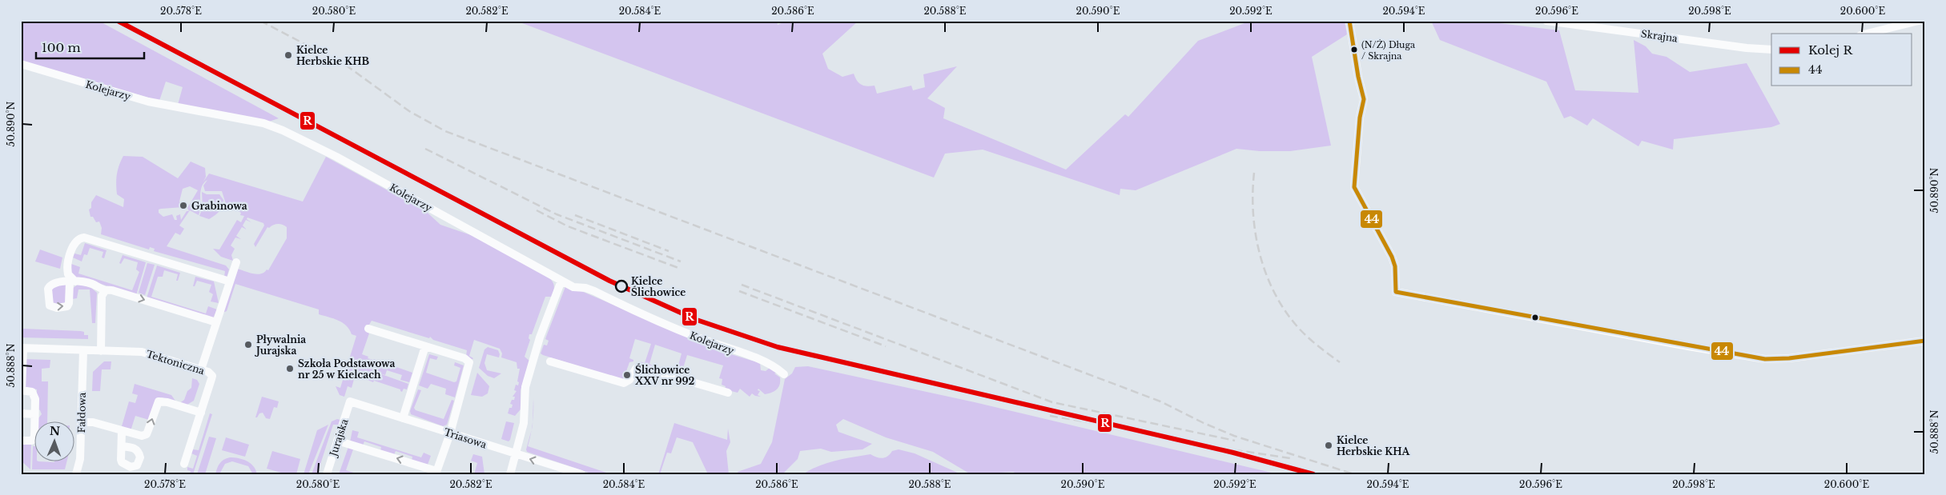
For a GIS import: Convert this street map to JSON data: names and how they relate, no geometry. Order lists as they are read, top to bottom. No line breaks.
{"streets":{"street":["Skrajna","Kolejarzy","Tektoniczna","Fałdowa","Jurajska","Triasowa"]},"crossings":[["Tektoniczna","Fałdowa"],["Jurajska","Triasowa"]],"places":["(N/Ż) Długa / Skrajna","Kielce Herbskie KHB","Grabinowa","Kielce Ślichowice","Pływalnia Jurajska","Szkoła Podstawowa nr 25 w Kielcach","Ślichowice XXV nr 992","Kielce Herbskie KHA"],"lines":["rail line R","transit line 44"],"legend":["Kolej R","44"],"scale_bar":"100 m","north":"top","coordinates":["20.578°E","20.580°E","20.582°E","20.584°E","20.586°E","20.588°E","20.590°E","20.592°E","20.594°E","20.596°E","20.598°E","20.600°E","50.890°N","50.888°N"]}
